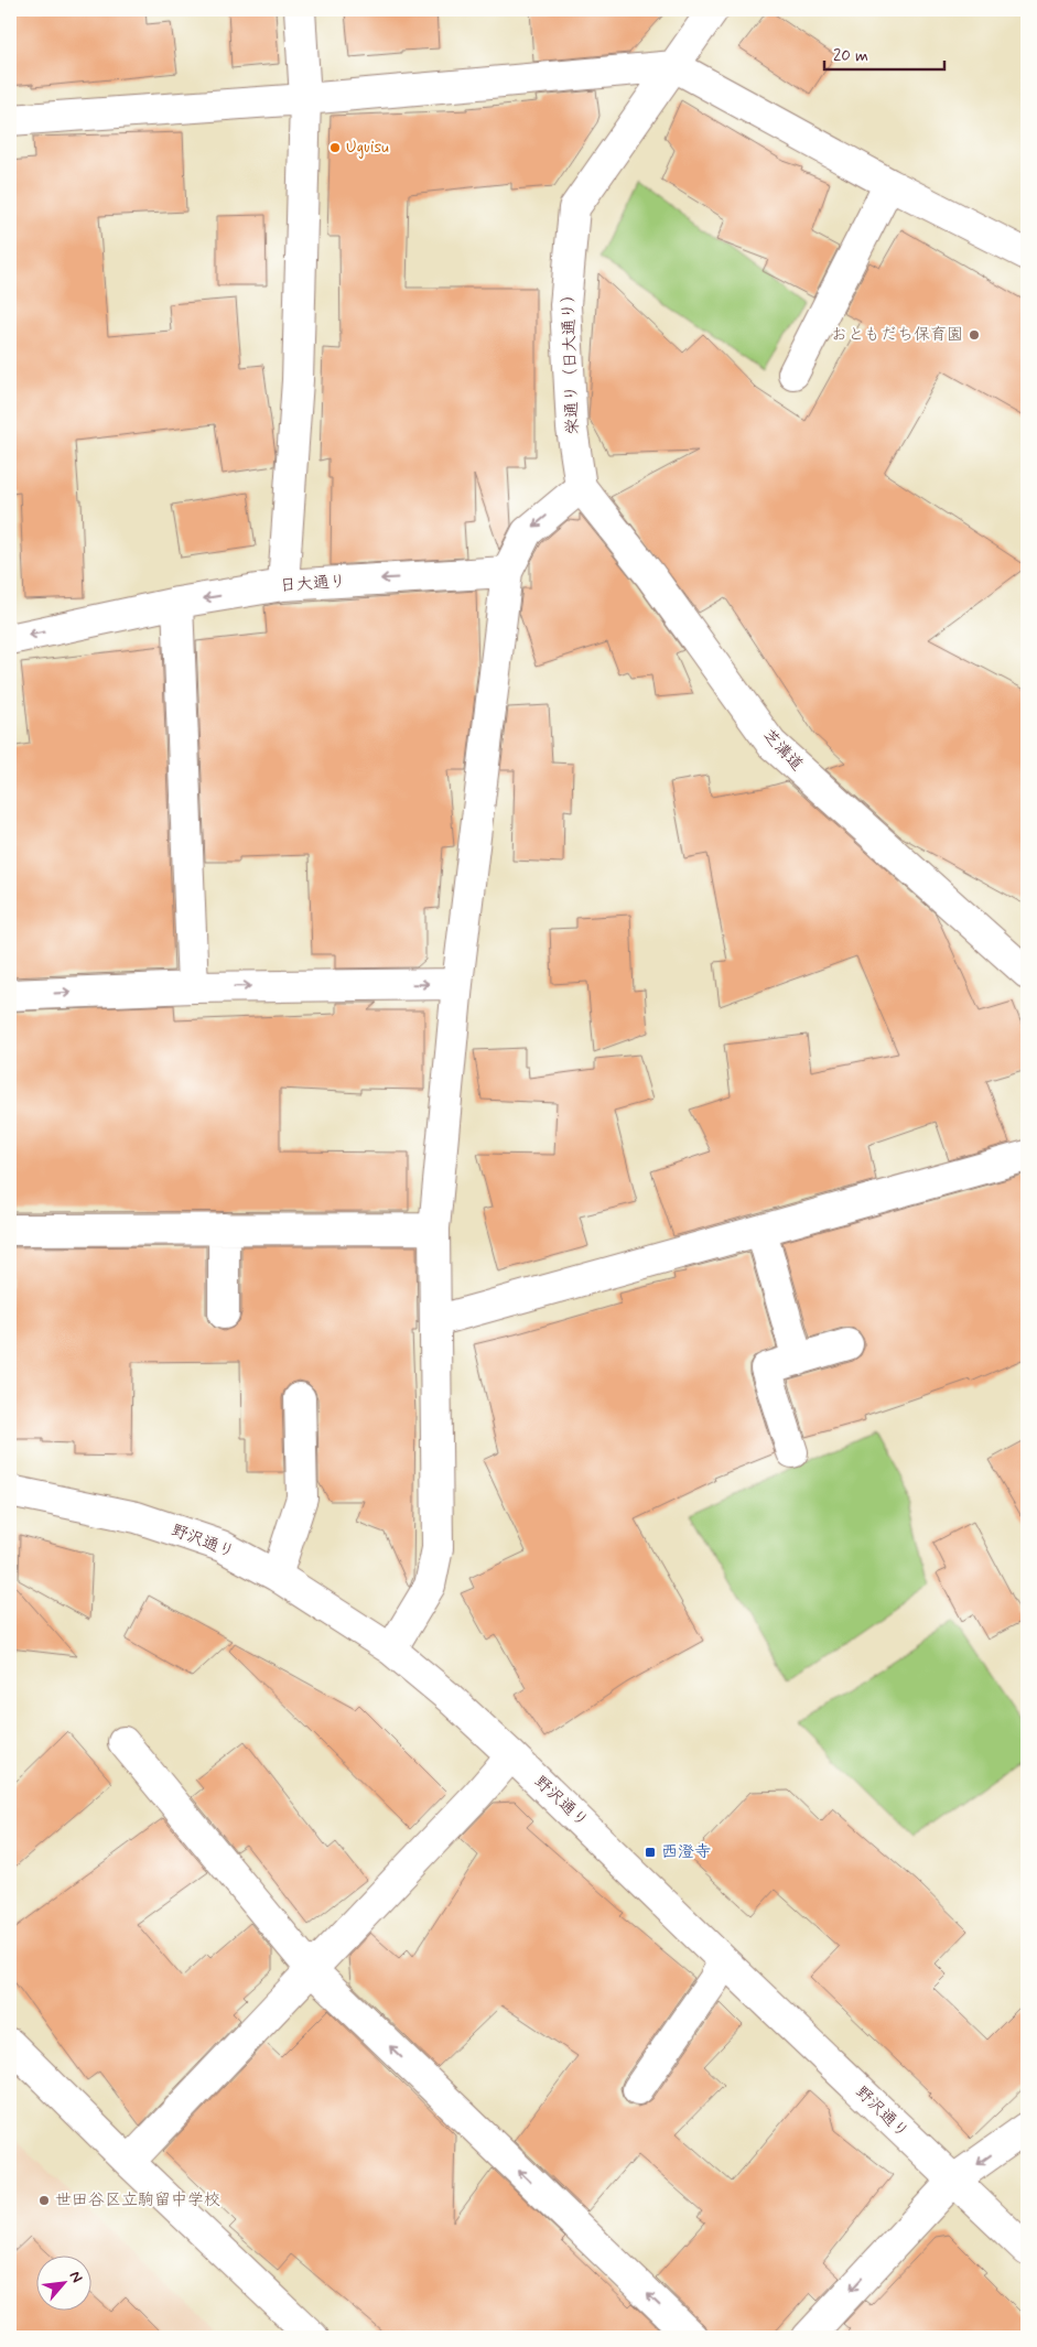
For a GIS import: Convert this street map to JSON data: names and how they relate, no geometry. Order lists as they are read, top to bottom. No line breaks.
{"streets":{"street":["栄通り（日大通り）","日大通り","芝溝道","野沢通り"]},"crossings":[["栄通り（日大通り）","芝溝道"]],"one_way":["日大通り"],"places":{"other":["Uguisu","おともだち保育園","世田谷区立駒留中学校"],"transit":["西澄寺"]},"scale_bar":"20 m","north":"top right"}
